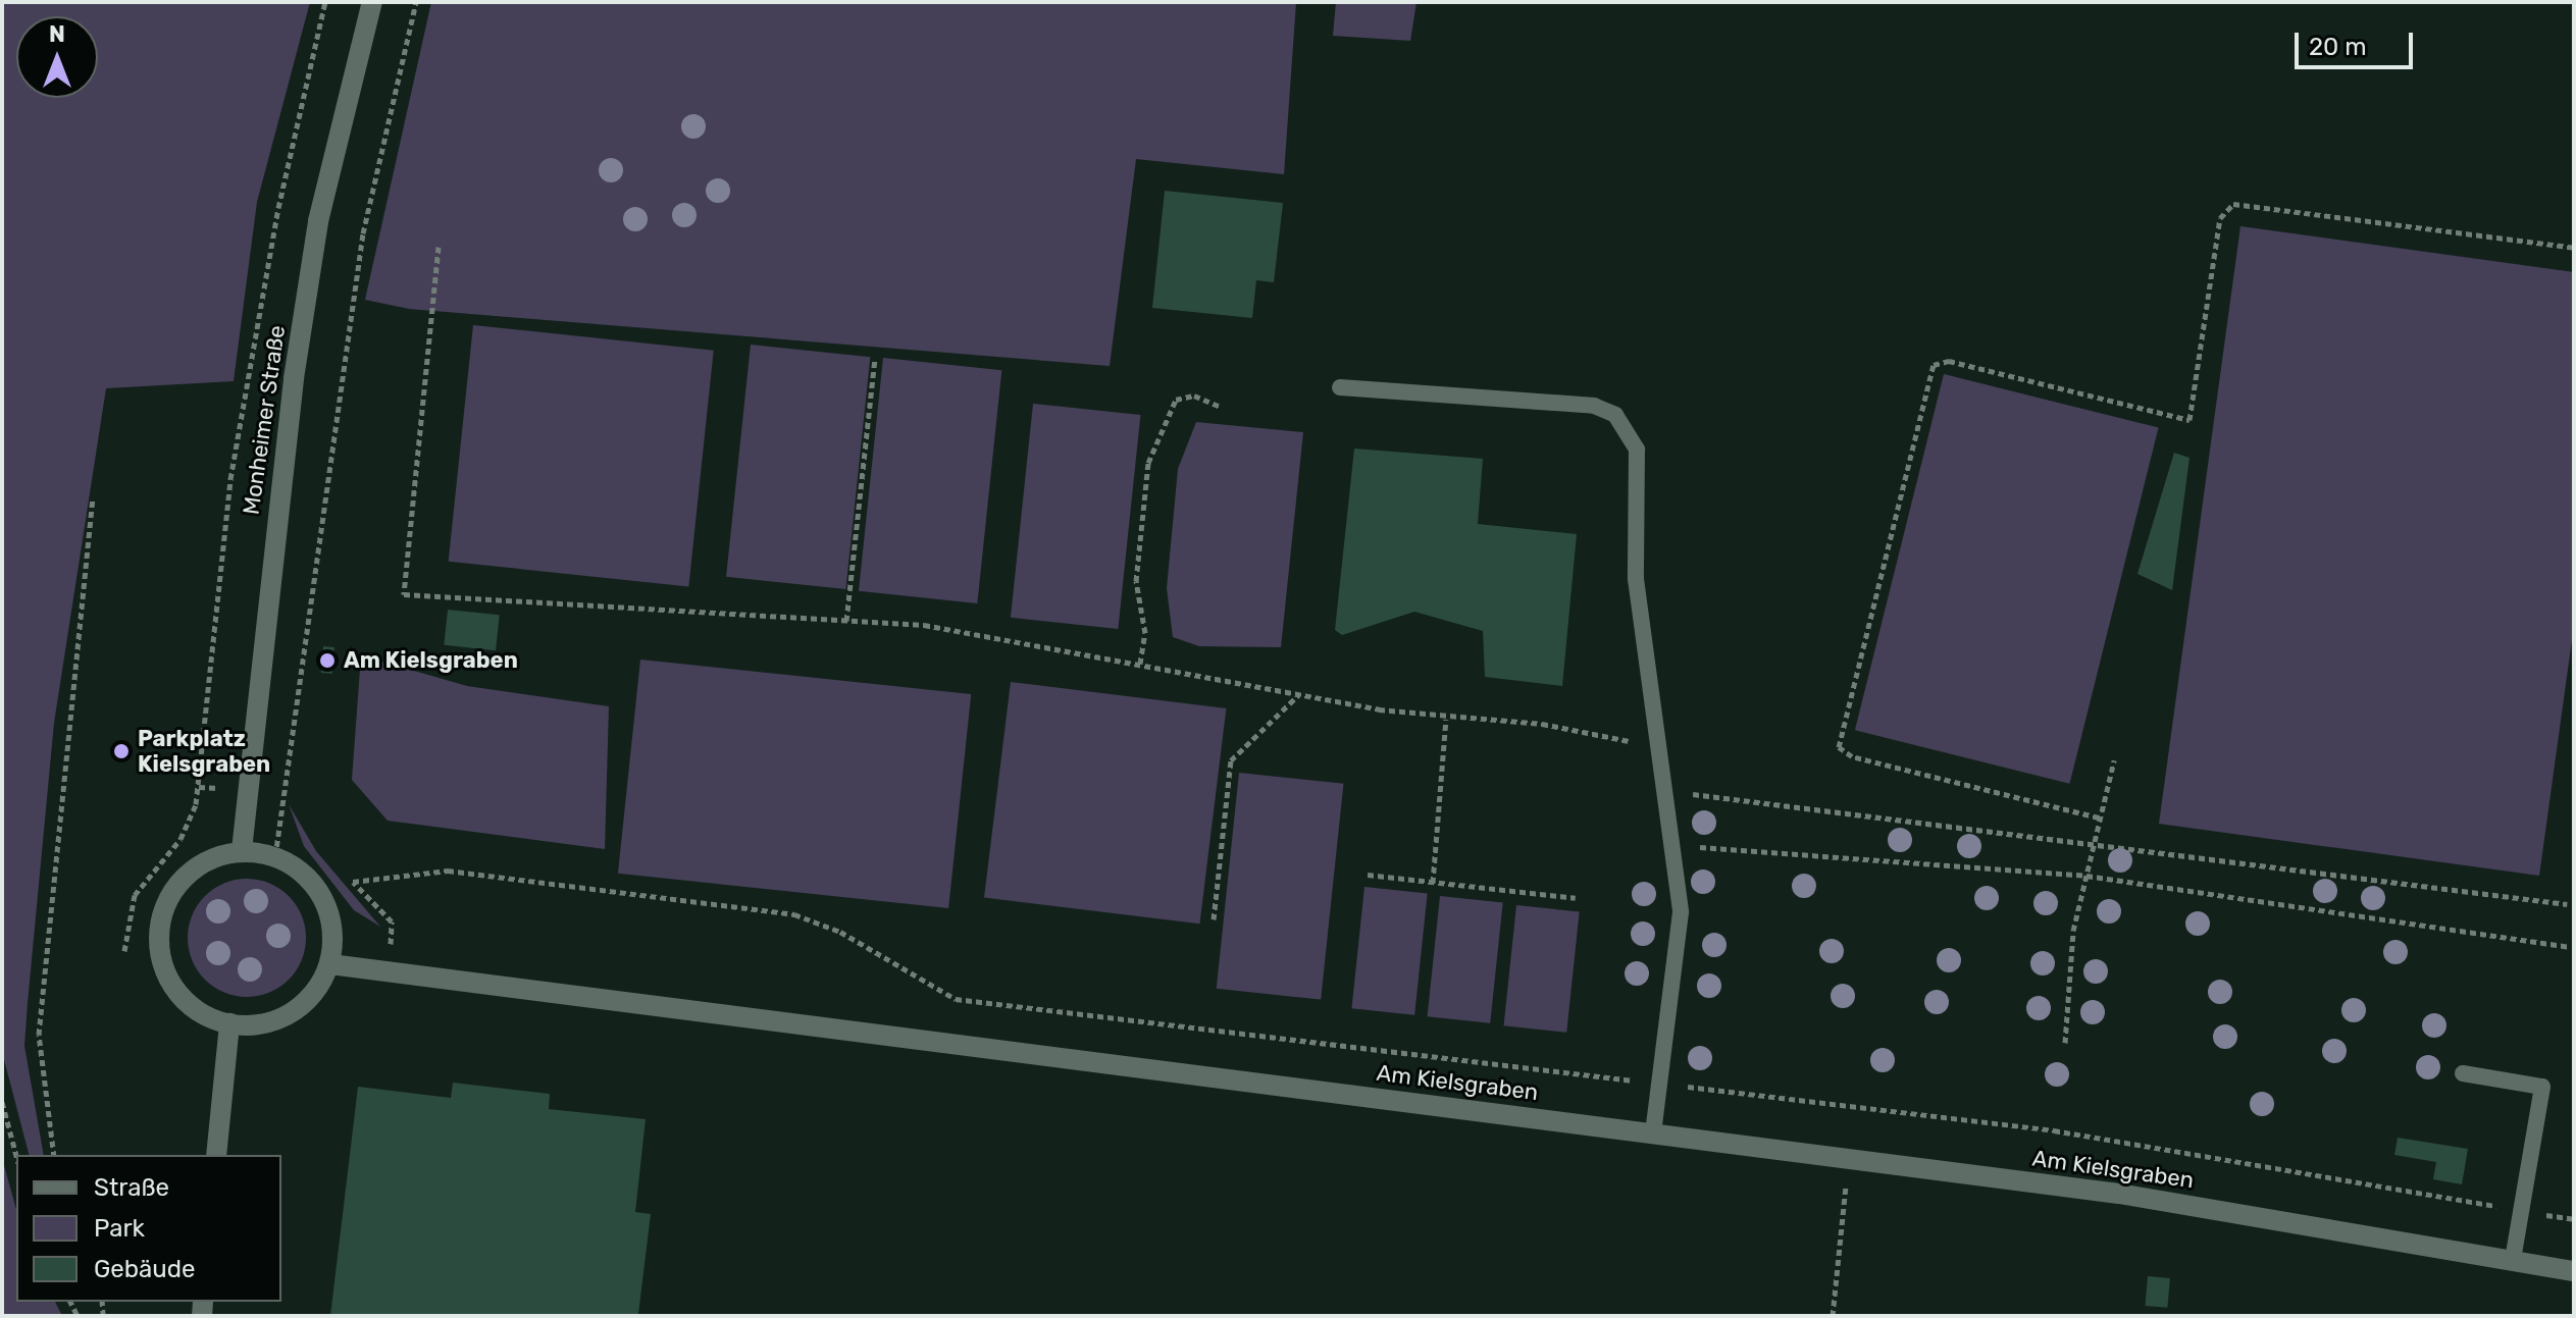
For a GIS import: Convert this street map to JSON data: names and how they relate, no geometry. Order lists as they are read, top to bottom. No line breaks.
{"streets":{"street":["Monheimer Straße","Am Kielsgraben"]},"crossings":[["Monheimer Straße","Am Kielsgraben"]],"places":["Am Kielsgraben","Parkplatz Kielsgraben"],"legend":["Straße","Park","Gebäude"],"scale_bar":"20 m","north":"top"}
